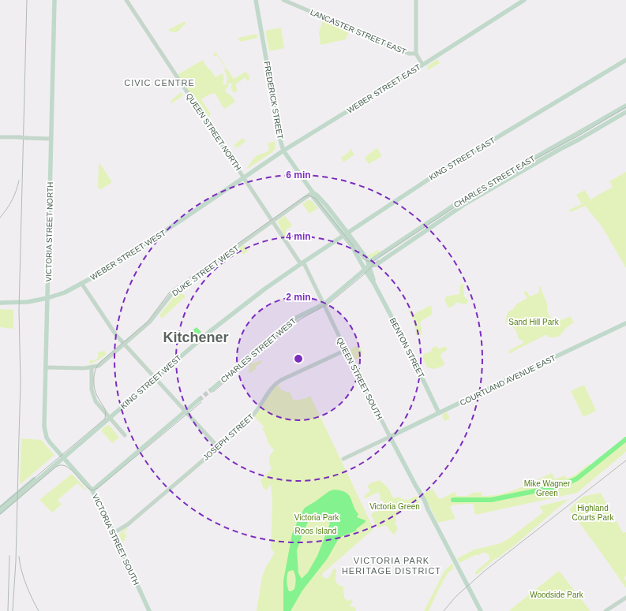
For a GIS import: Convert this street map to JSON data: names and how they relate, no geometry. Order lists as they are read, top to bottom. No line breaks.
{"streets":{"main road":["WEBER STREET EAST","FREDERICK STREET","KING STREET EAST","CHARLES STREET EAST","VICTORIA STREET NORTH","WEBER STREET WEST","BENTON STREET","CHARLES STREET WEST","QUEEN STREET SOUTH","COURTLAND AVENUE EAST","KING STREET WEST","VICTORIA STREET SOUTH"],"street":["LANCASTER STREET EAST","QUEEN STREET NORTH","DUKE STREET WEST","JOSEPH STREET"]},"crossings":[["WEBER STREET EAST","FREDERICK STREET"],["WEBER STREET EAST","QUEEN STREET NORTH"],["WEBER STREET EAST","WEBER STREET WEST"],["FREDERICK STREET","KING STREET EAST"],["FREDERICK STREET","DUKE STREET WEST"],["FREDERICK STREET","BENTON STREET"],["QUEEN STREET NORTH","KING STREET EAST"],["QUEEN STREET NORTH","WEBER STREET WEST"],["QUEEN STREET NORTH","DUKE STREET WEST"],["QUEEN STREET NORTH","QUEEN STREET SOUTH"],["QUEEN STREET NORTH","KING STREET WEST"],["KING STREET EAST","BENTON STREET"],["KING STREET EAST","QUEEN STREET SOUTH"],["KING STREET EAST","KING STREET WEST"],["CHARLES STREET EAST","BENTON STREET"],["CHARLES STREET EAST","CHARLES STREET WEST"],["CHARLES STREET EAST","QUEEN STREET SOUTH"],["VICTORIA STREET NORTH","WEBER STREET WEST"],["VICTORIA STREET NORTH","DUKE STREET WEST"],["VICTORIA STREET NORTH","KING STREET WEST"],["VICTORIA STREET NORTH","VICTORIA STREET SOUTH"],["BENTON STREET","COURTLAND AVENUE EAST"],["CHARLES STREET WEST","QUEEN STREET SOUTH"],["QUEEN STREET SOUTH","COURTLAND AVENUE EAST"],["QUEEN STREET SOUTH","KING STREET WEST"],["QUEEN STREET SOUTH","JOSEPH STREET"],["KING STREET WEST","VICTORIA STREET SOUTH"],["JOSEPH STREET","VICTORIA STREET SOUTH"]],"districts":["CIVIC CENTRE","Kitchener","VICTORIA PARK HERITAGE DISTRICT"],"parks":["Sand Hill Park","Mike Wagner Green","Victoria Green","Highland Courts Park","Victoria Park","Roos Island","Woodside Park"],"rings":["6 min","4 min","2 min"]}
